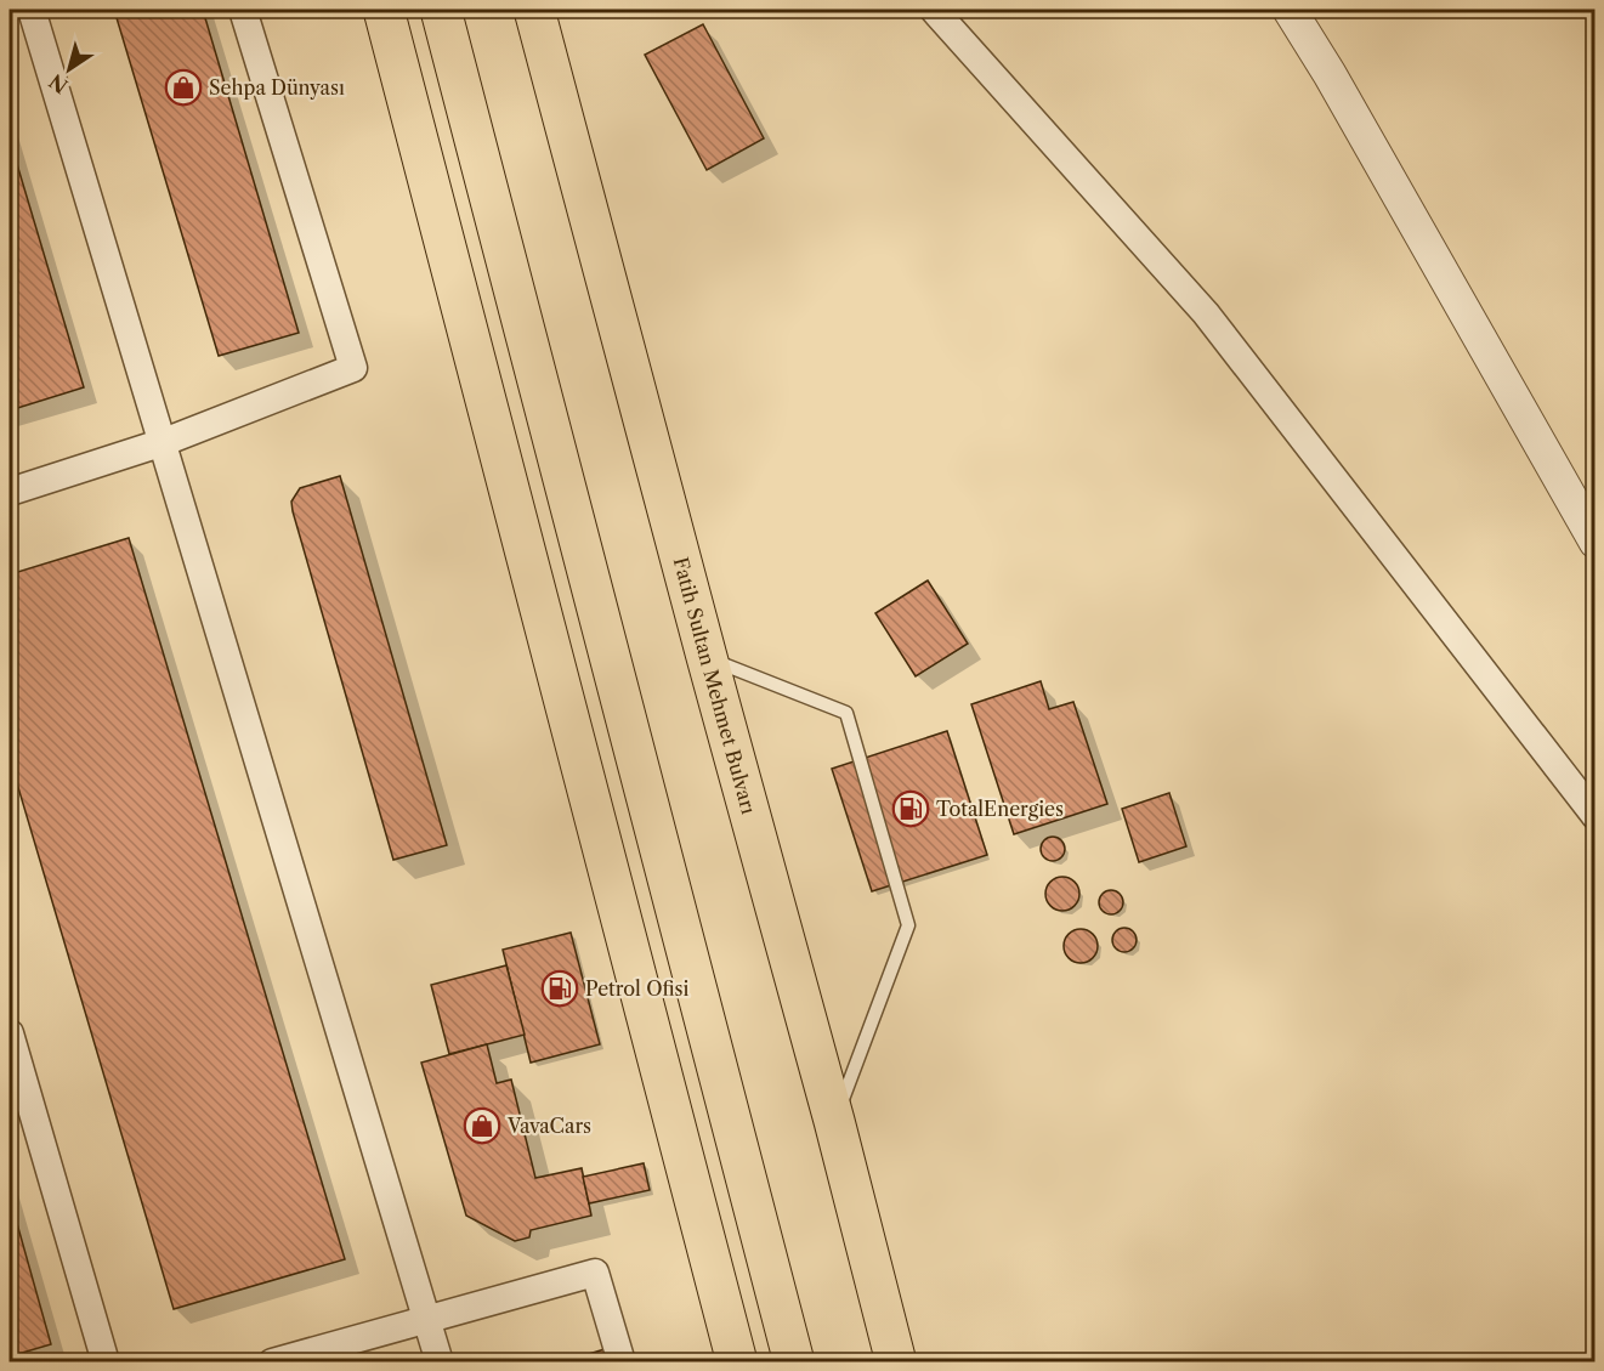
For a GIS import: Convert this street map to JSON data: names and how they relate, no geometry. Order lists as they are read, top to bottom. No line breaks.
{"streets":{"highway":["Fatih Sultan Mehmet Bulvarı"]},"places":{"shop":["Sehpa Dünyası","VavaCars"],"fuel station":["TotalEnergies","Petrol Ofisi"]},"north":"bottom left"}
